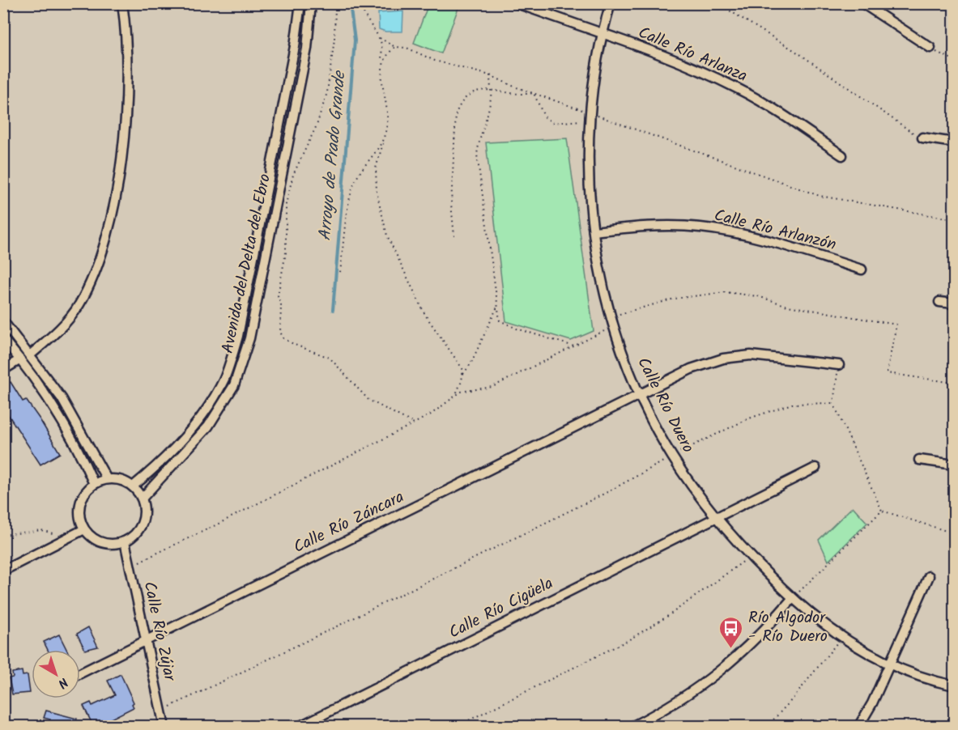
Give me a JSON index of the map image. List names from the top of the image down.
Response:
{
  "streets": {
    "street": [
      "Calle Río Arlanza",
      "Calle Río Arlanzón",
      "Avenida del Delta del Ebro",
      "Calle Río Duero",
      "Calle Río Záncara",
      "Calle Río Cigüela",
      "Calle Río Zújar"
    ]
  },
  "crossings": [
    ["Calle Río Arlanza", "Calle Río Duero"],
    ["Calle Río Arlanzón", "Calle Río Duero"],
    ["Avenida del Delta del Ebro", "Calle Río Zújar"],
    ["Calle Río Duero", "Calle Río Záncara"],
    ["Calle Río Duero", "Calle Río Cigüela"],
    ["Calle Río Záncara", "Calle Río Zújar"]
  ],
  "water": ["Arroyo de Prado Grande"],
  "places": {
    "bus stop": ["Río Algodor - Río Duero"]
  },
  "north": "bottom right"
}
